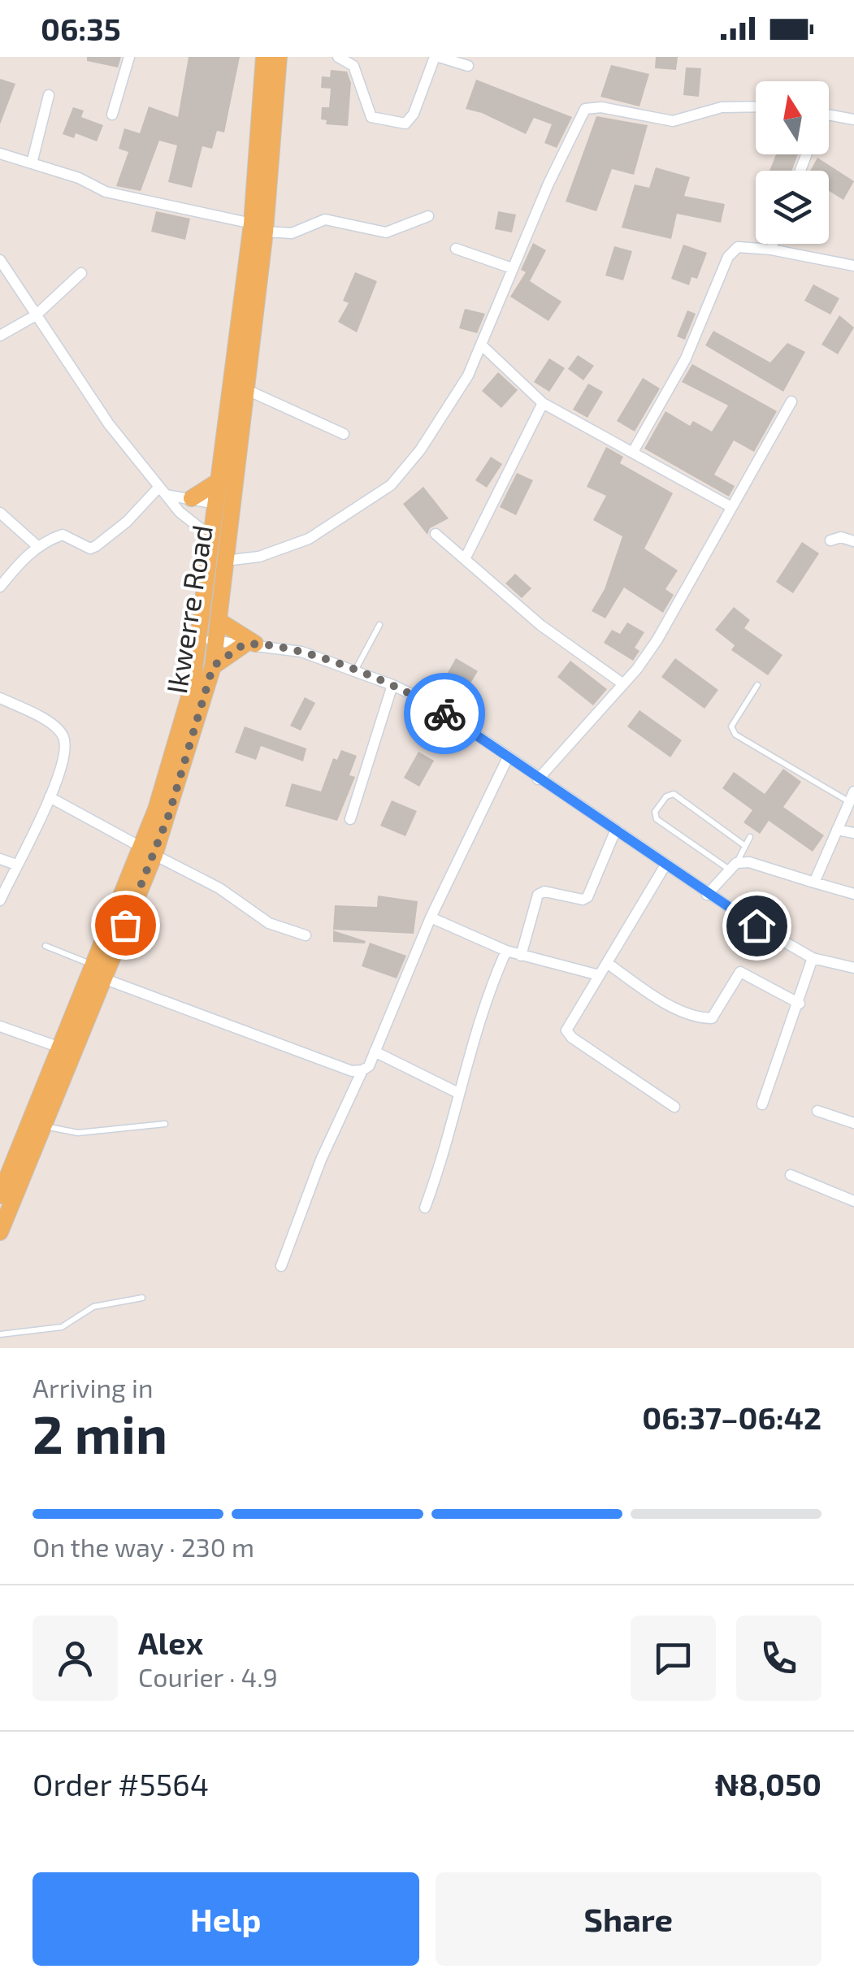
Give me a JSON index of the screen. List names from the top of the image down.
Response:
{
  "streets": {
    "main road": ["Ikwerre Road"]
  },
  "north": "top",
  "page": {
    "status": "06:35",
    "heading": ["2 min", "Arriving in", "06:37–06:42"],
    "panel": [
      "Alex",
      "Courier · 4.9",
      "Order #5564",
      "₦8,050"
    ],
    "bar": "On the way · 230 m",
    "buttons": ["Help", "Share"]
  }
}
